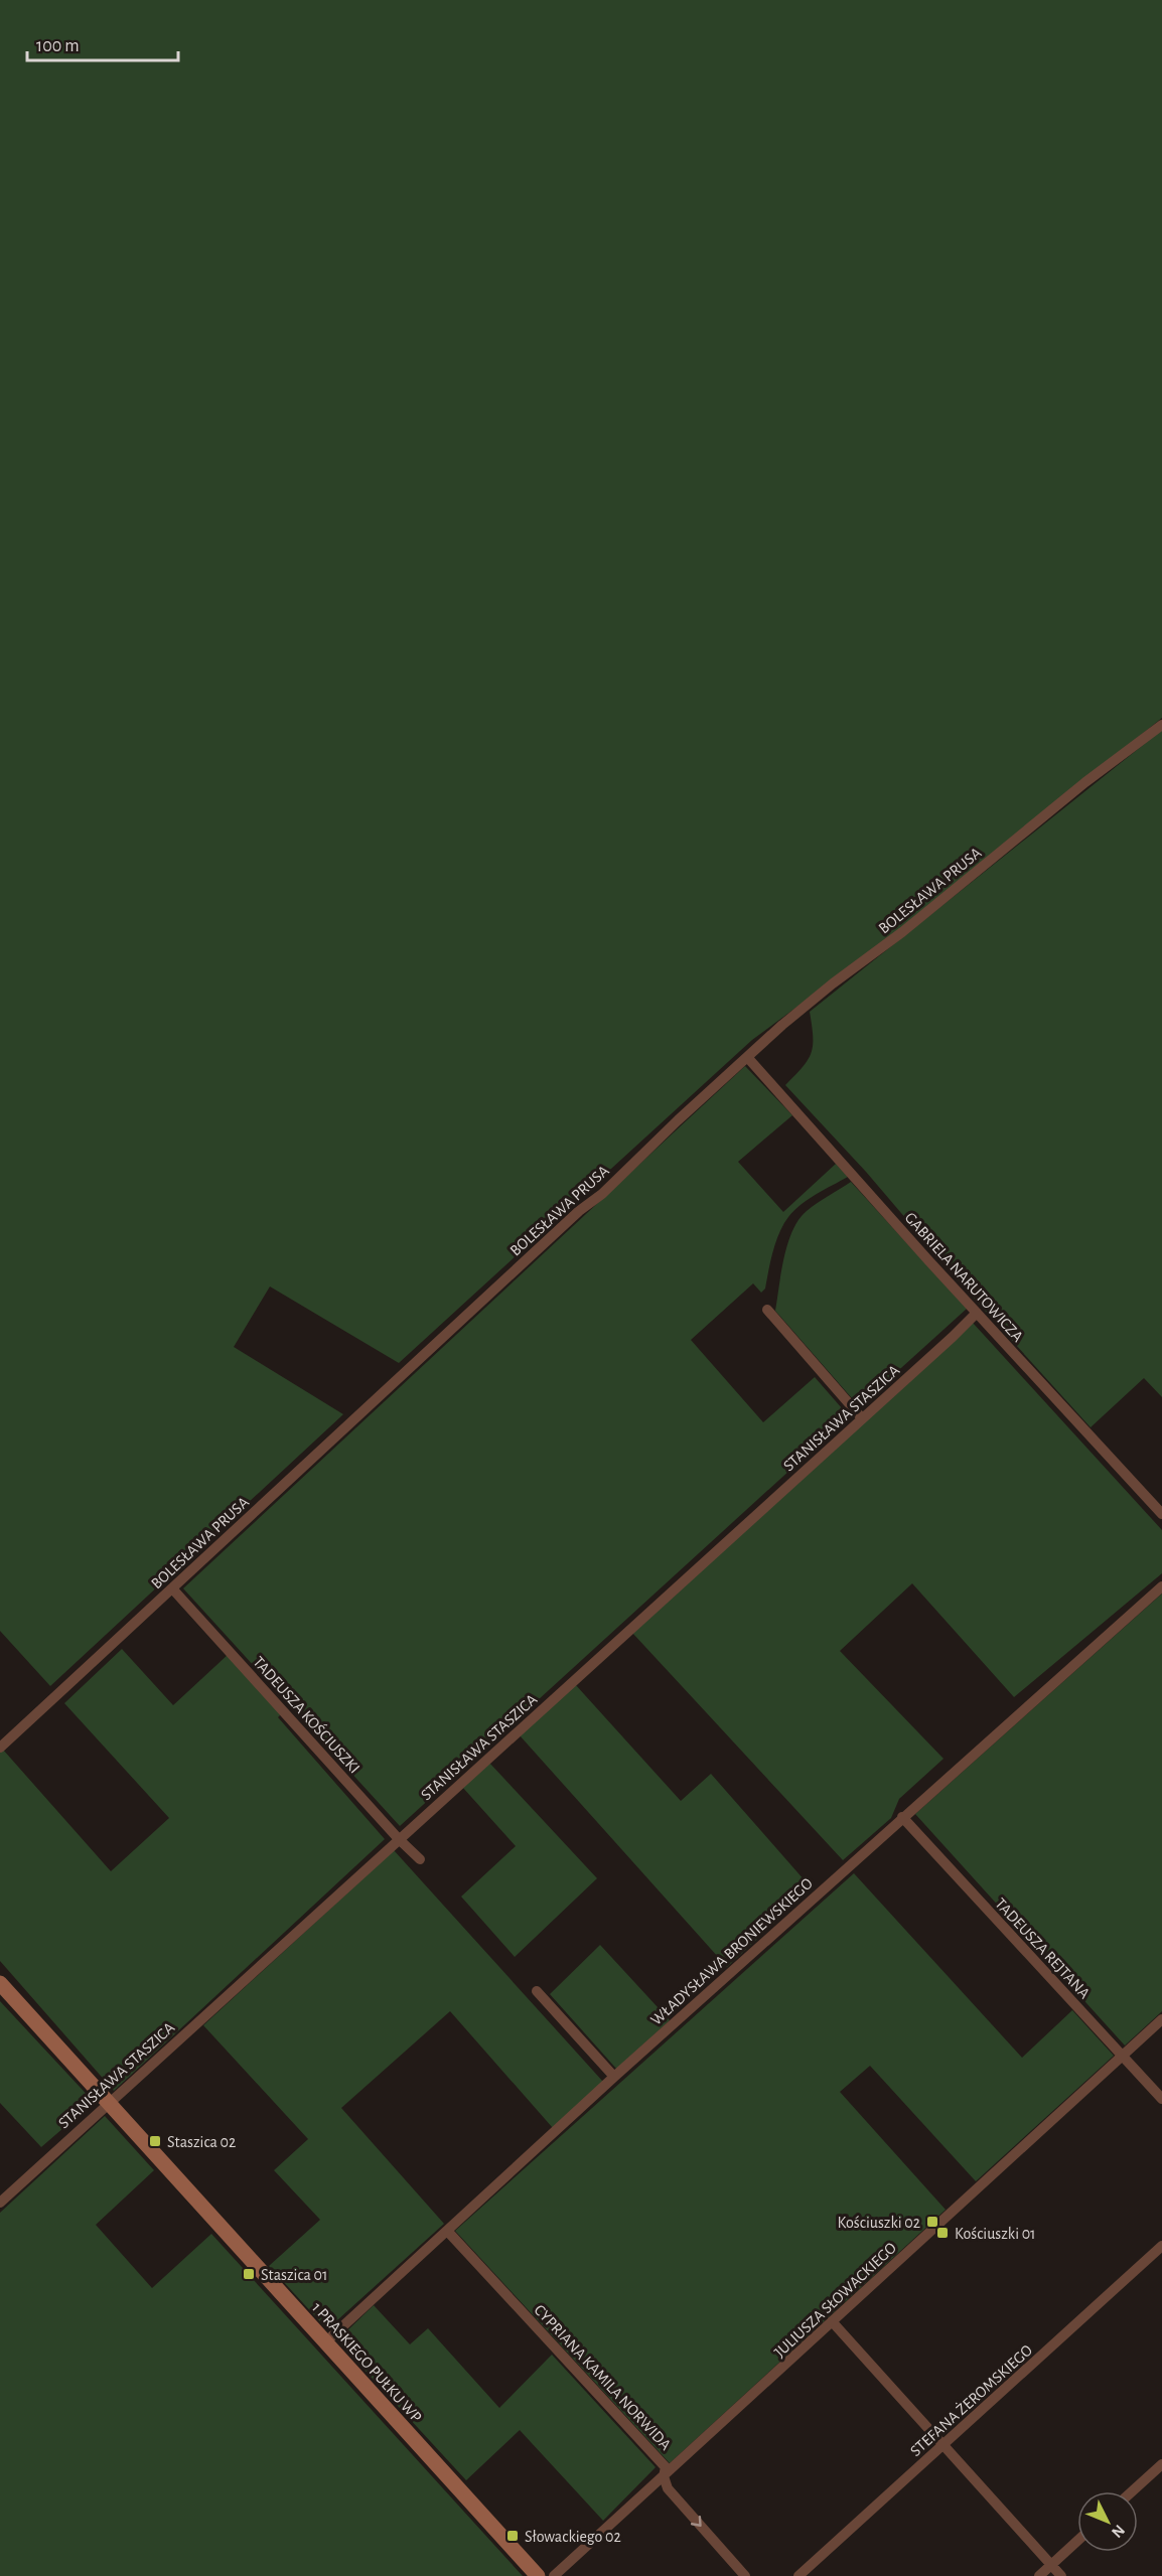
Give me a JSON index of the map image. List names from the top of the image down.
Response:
{
  "streets": {
    "street": [
      "BOLESŁAWA PRUSA",
      "GABRIELA NARUTOWICZA",
      "STANISŁAWA STASZICA",
      "TADEUSZA KOŚCIUSZKI",
      "TADEUSZA REJTANA",
      "WŁADYSŁAWA BRONIEWSKIEGO",
      "JULIUSZA SŁOWACKIEGO",
      "1 PRASKIEGO PUŁKU WP",
      "CYPRIANA KAMILA NORWIDA",
      "STEFANA ŻEROMSKIEGO"
    ]
  },
  "crossings": [
    ["BOLESŁAWA PRUSA", "GABRIELA NARUTOWICZA"],
    ["BOLESŁAWA PRUSA", "TADEUSZA KOŚCIUSZKI"],
    ["GABRIELA NARUTOWICZA", "STANISŁAWA STASZICA"],
    ["STANISŁAWA STASZICA", "TADEUSZA KOŚCIUSZKI"],
    ["STANISŁAWA STASZICA", "1 PRASKIEGO PUŁKU WP"],
    ["TADEUSZA REJTANA", "WŁADYSŁAWA BRONIEWSKIEGO"],
    ["TADEUSZA REJTANA", "JULIUSZA SŁOWACKIEGO"],
    ["WŁADYSŁAWA BRONIEWSKIEGO", "1 PRASKIEGO PUŁKU WP"],
    ["WŁADYSŁAWA BRONIEWSKIEGO", "CYPRIANA KAMILA NORWIDA"],
    ["JULIUSZA SŁOWACKIEGO", "CYPRIANA KAMILA NORWIDA"]
  ],
  "places": {
    "transit": [
      "Staszica 02",
      "Kościuszki 02",
      "Kościuszki 01",
      "Staszica 01",
      "Słowackiego 02"
    ]
  },
  "scale_bar": "100 m",
  "north": "bottom right"
}
